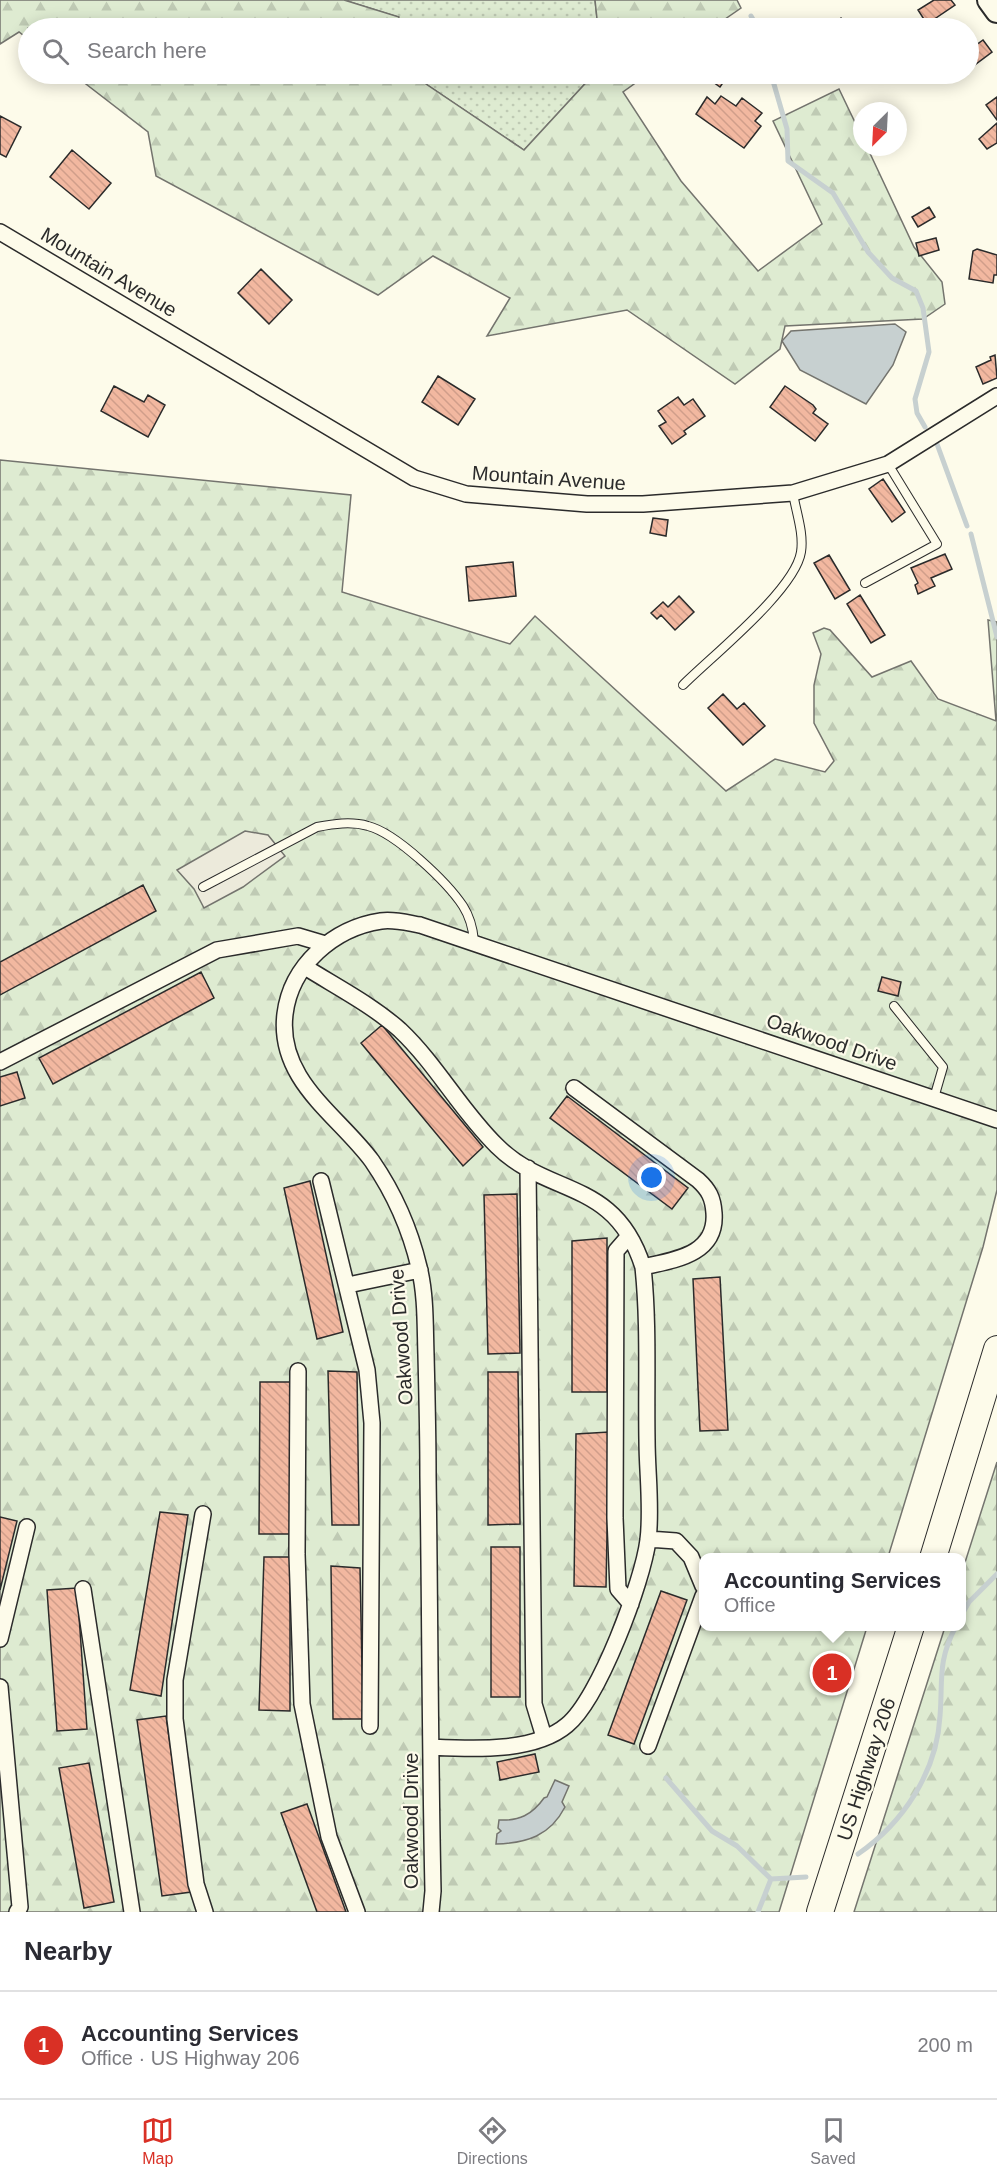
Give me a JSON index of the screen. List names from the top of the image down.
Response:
{
  "streets": {
    "highway": ["US Highway 206"],
    "street": ["Mountain Avenue", "Oakwood Drive"]
  },
  "north": "bottom left",
  "page": {
    "search": "Search here",
    "popup": ["Accounting Services", "Office"],
    "pins": "1",
    "heading": "Nearby",
    "list": [
      {
        "mark": "1",
        "name": "Accounting Services",
        "note": "Office · US Highway 206",
        "value": "200 m"
      }
    ],
    "nav": ["Map", "Directions", "Saved"]
  }
}
